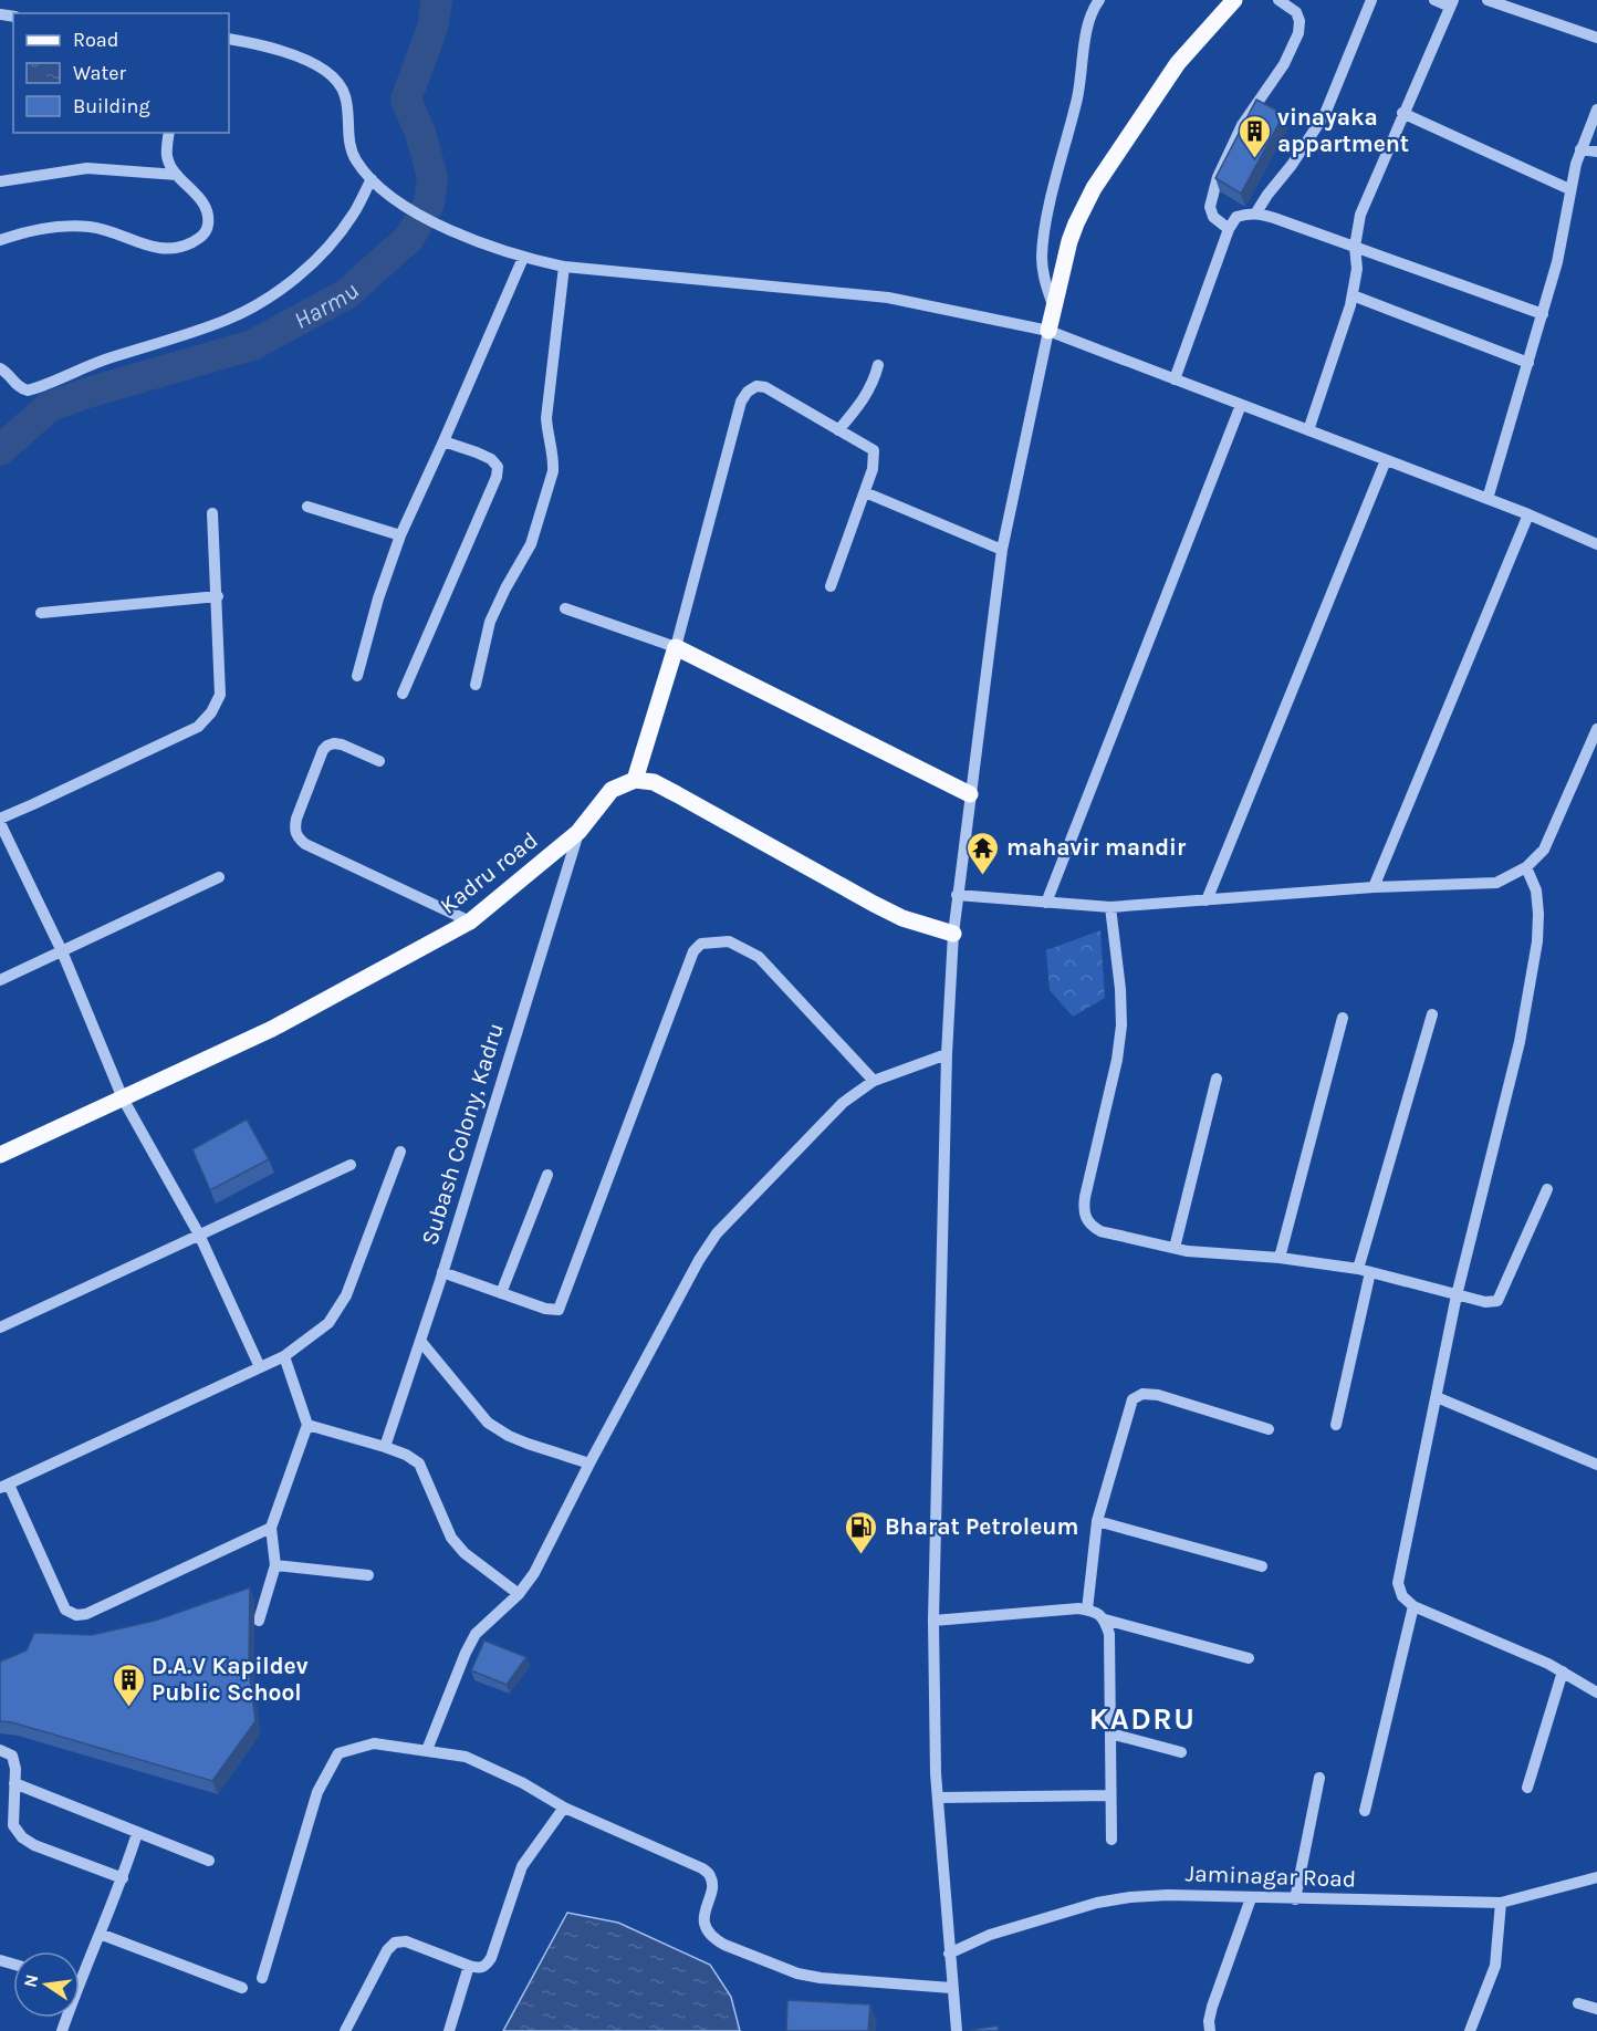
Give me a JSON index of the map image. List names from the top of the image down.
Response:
{
  "streets": {
    "main road": ["Kadru road"],
    "street": ["Subash Colony, Kadru", "Jaminagar Road"]
  },
  "crossings": [
    ["Kadru road", "Subash Colony, Kadru"]
  ],
  "districts": ["KADRU"],
  "water": ["Harmu"],
  "places": {
    "building": ["vinayaka appartment", "D.A.V Kapildev Public School"],
    "temple": ["mahavir mandir"],
    "fuel station": ["Bharat Petroleum"]
  },
  "legend": ["Road", "Water", "Building"],
  "north": "left"
}
